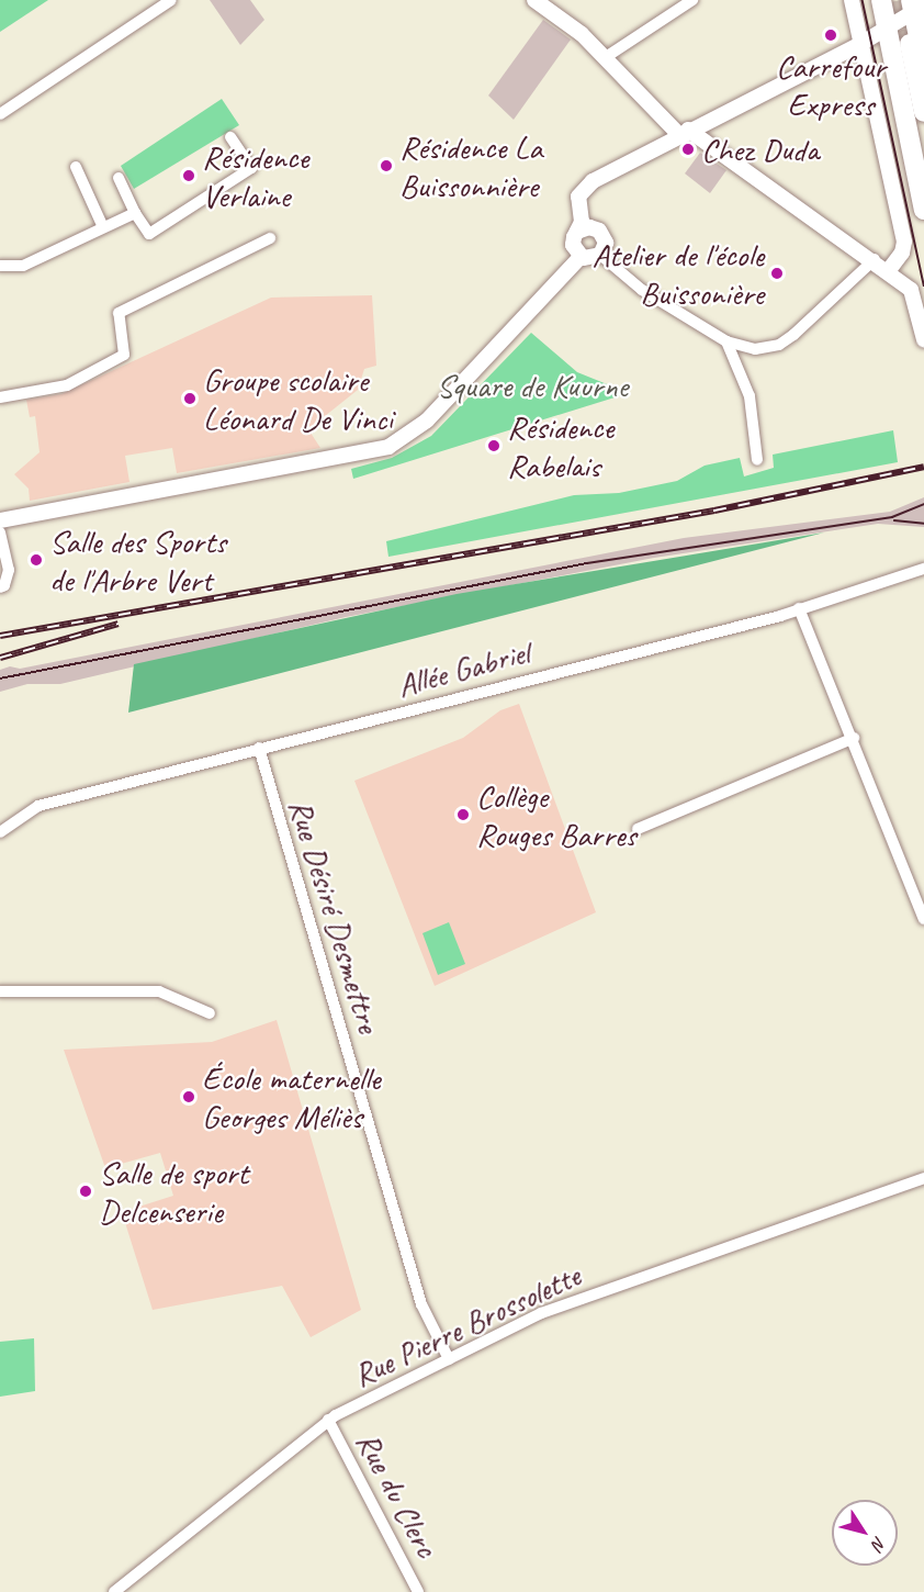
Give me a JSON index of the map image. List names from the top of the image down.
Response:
{
  "streets": {
    "street": [
      "Allée Gabriel",
      "Rue Désiré Desmettre",
      "Rue Pierre Brossolette",
      "Rue du Clerc"
    ]
  },
  "crossings": [
    ["Allée Gabriel", "Rue Désiré Desmettre"],
    ["Rue Désiré Desmettre", "Rue Pierre Brossolette"],
    ["Rue Pierre Brossolette", "Rue du Clerc"]
  ],
  "parks": ["Square de Kuurne"],
  "places": [
    "Carrefour Express",
    "Chez Duda",
    "Résidence La Buissonnière",
    "Résidence Verlaine",
    "Atelier de l'école Buissonière",
    "Groupe scolaire Léonard De Vinci",
    "Résidence Rabelais",
    "Salle des Sports de l'Arbre Vert",
    "Collège Rouges Barres",
    "École maternelle Georges Méliès",
    "Salle de sport Delcenserie"
  ],
  "north": "bottom right"
}
